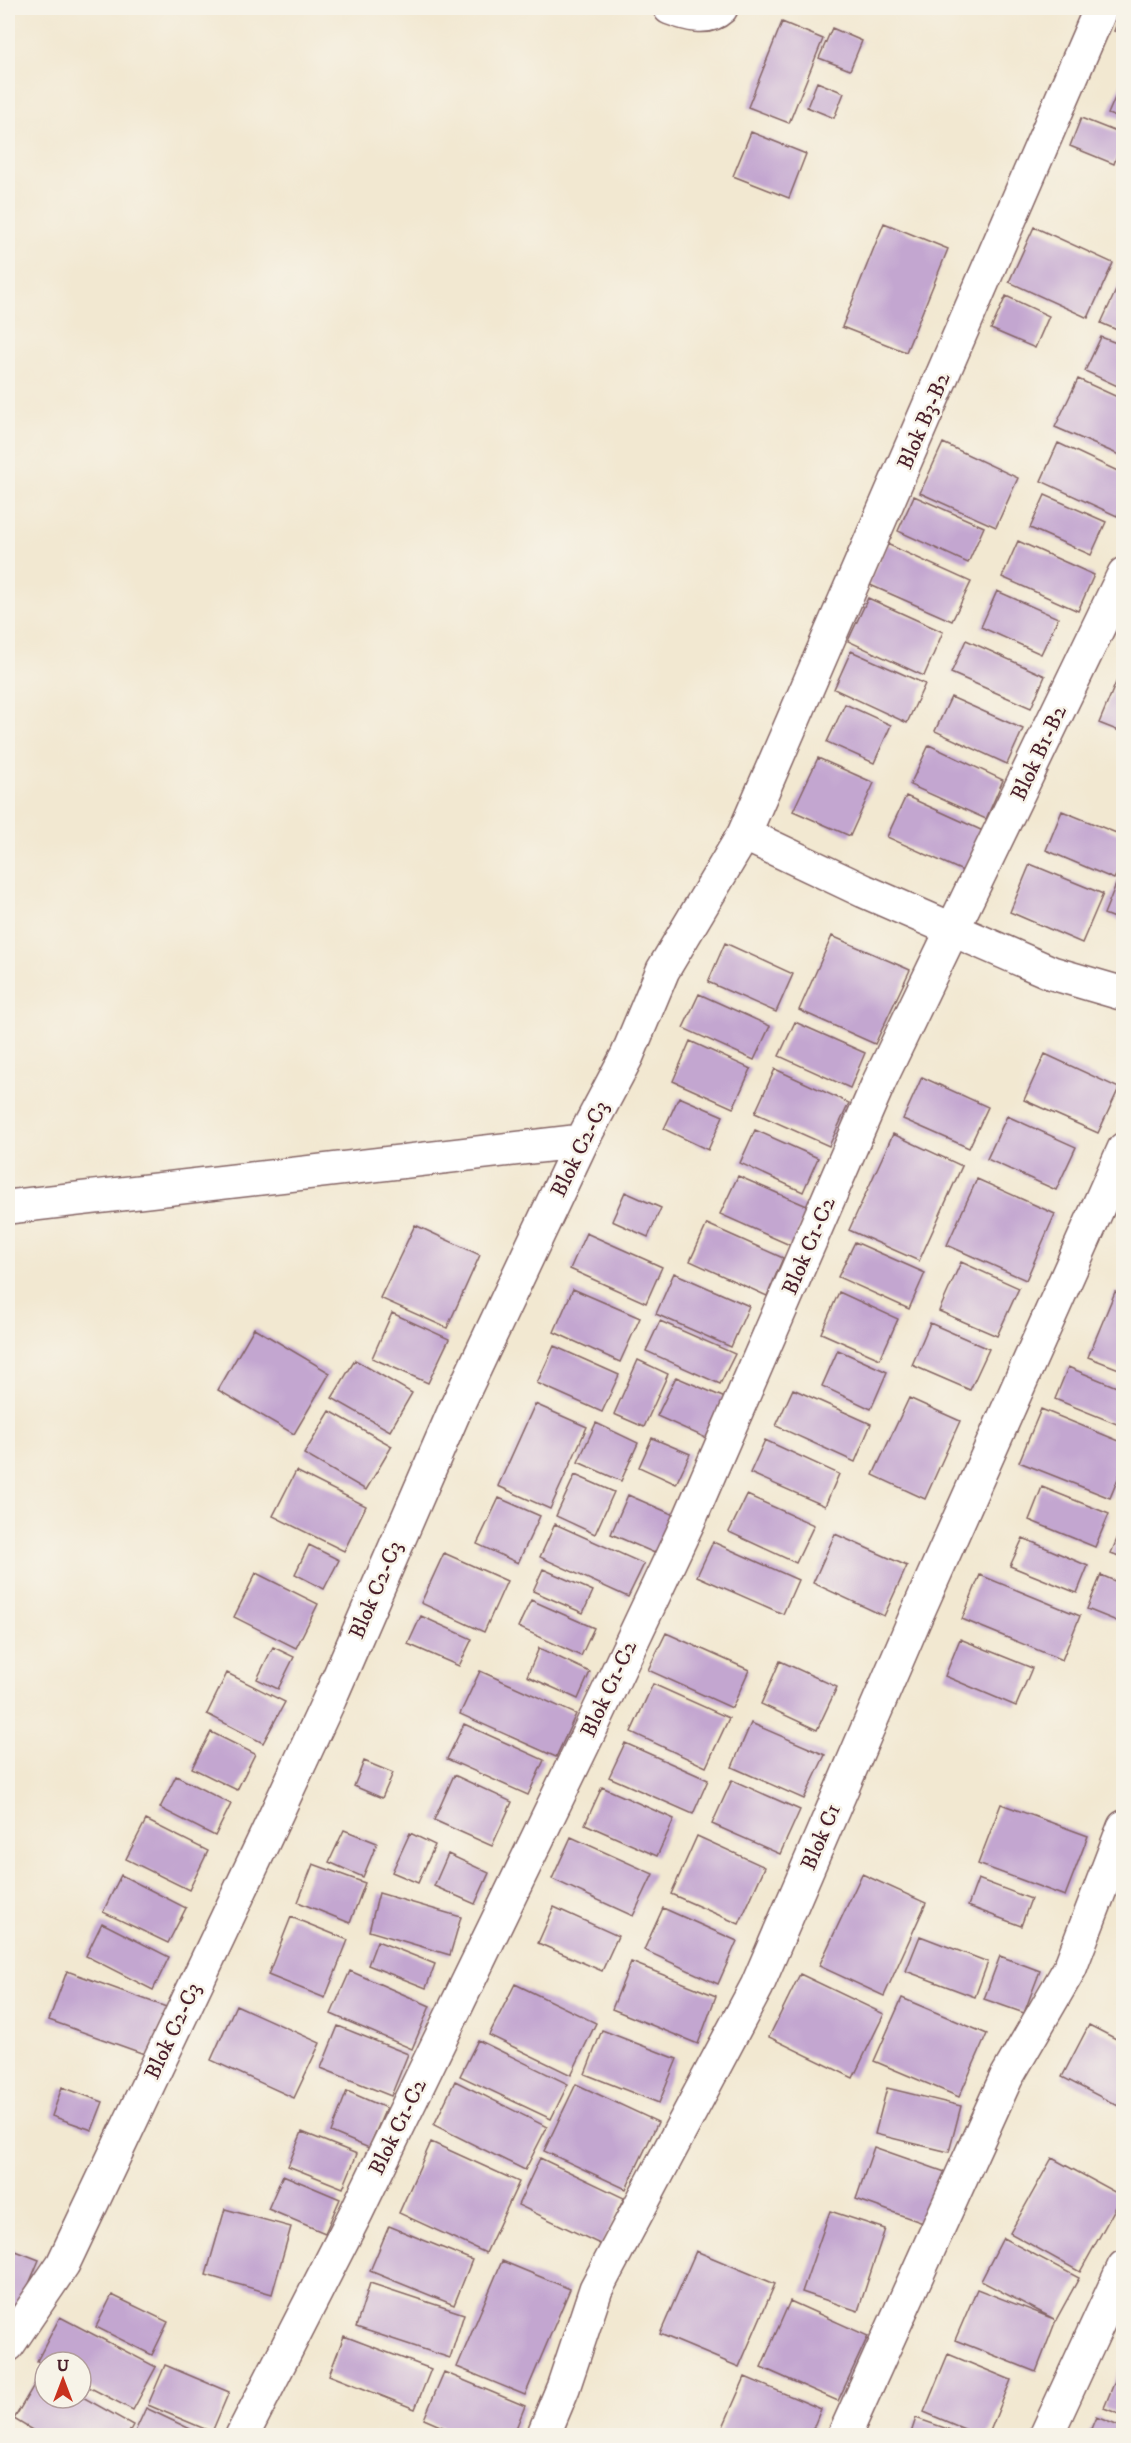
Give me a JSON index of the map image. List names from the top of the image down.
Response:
{
  "streets": {
    "street": [
      "Blok B3-B2",
      "Blok B1-B2",
      "Blok C2-C3",
      "Blok C1-C2",
      "Blok C1"
    ]
  },
  "crossings": [
    ["Blok B3-B2", "Blok C2-C3"],
    ["Blok B1-B2", "Blok C1-C2"]
  ],
  "north": "top"
}
